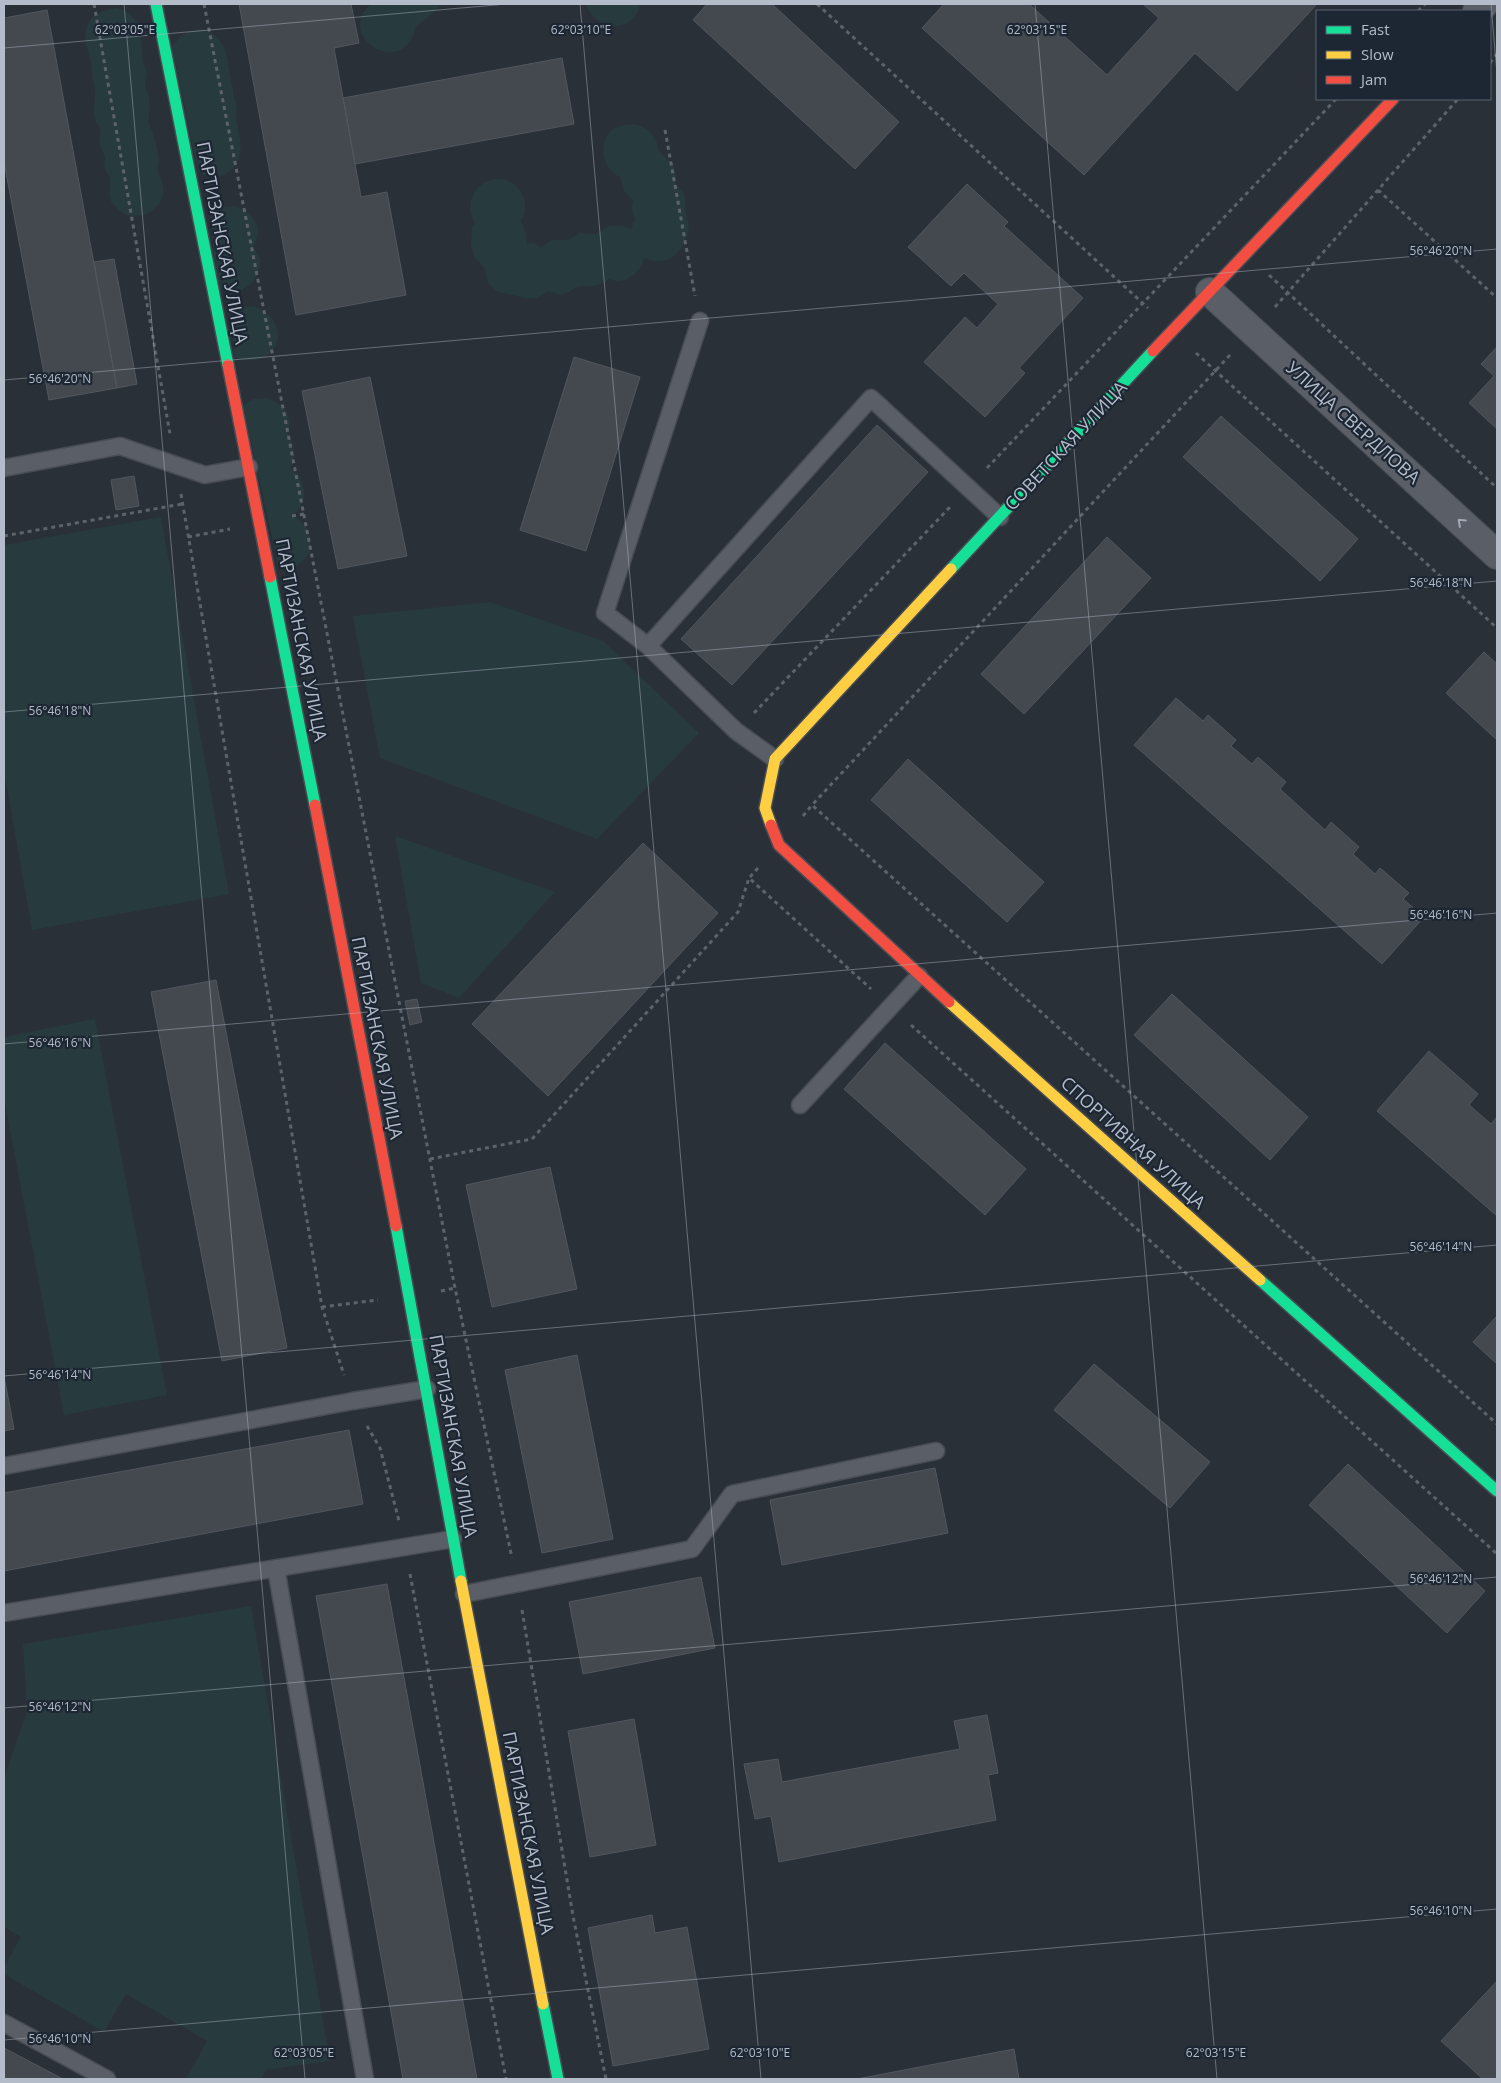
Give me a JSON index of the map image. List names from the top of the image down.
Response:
{
  "streets": {
    "street": [
      "ПАРТИЗАНСКАЯ УЛИЦА",
      "УЛИЦА СВЕРДЛОВА",
      "СОВЕТСКАЯ УЛИЦА",
      "СПОРТИВНАЯ УЛИЦА"
    ]
  },
  "crossings": [
    ["УЛИЦА СВЕРДЛОВА", "СОВЕТСКАЯ УЛИЦА"],
    ["СОВЕТСКАЯ УЛИЦА", "СПОРТИВНАЯ УЛИЦА"]
  ],
  "one_way": ["УЛИЦА СВЕРДЛОВА"],
  "legend": ["Fast", "Slow", "Jam"],
  "coordinates": [
    "62°03'05\"E",
    "62°03'10\"E",
    "62°03'15\"E",
    "56°46'20\"N",
    "56°46'18\"N",
    "56°46'16\"N",
    "56°46'14\"N",
    "56°46'12\"N",
    "56°46'10\"N"
  ]
}
